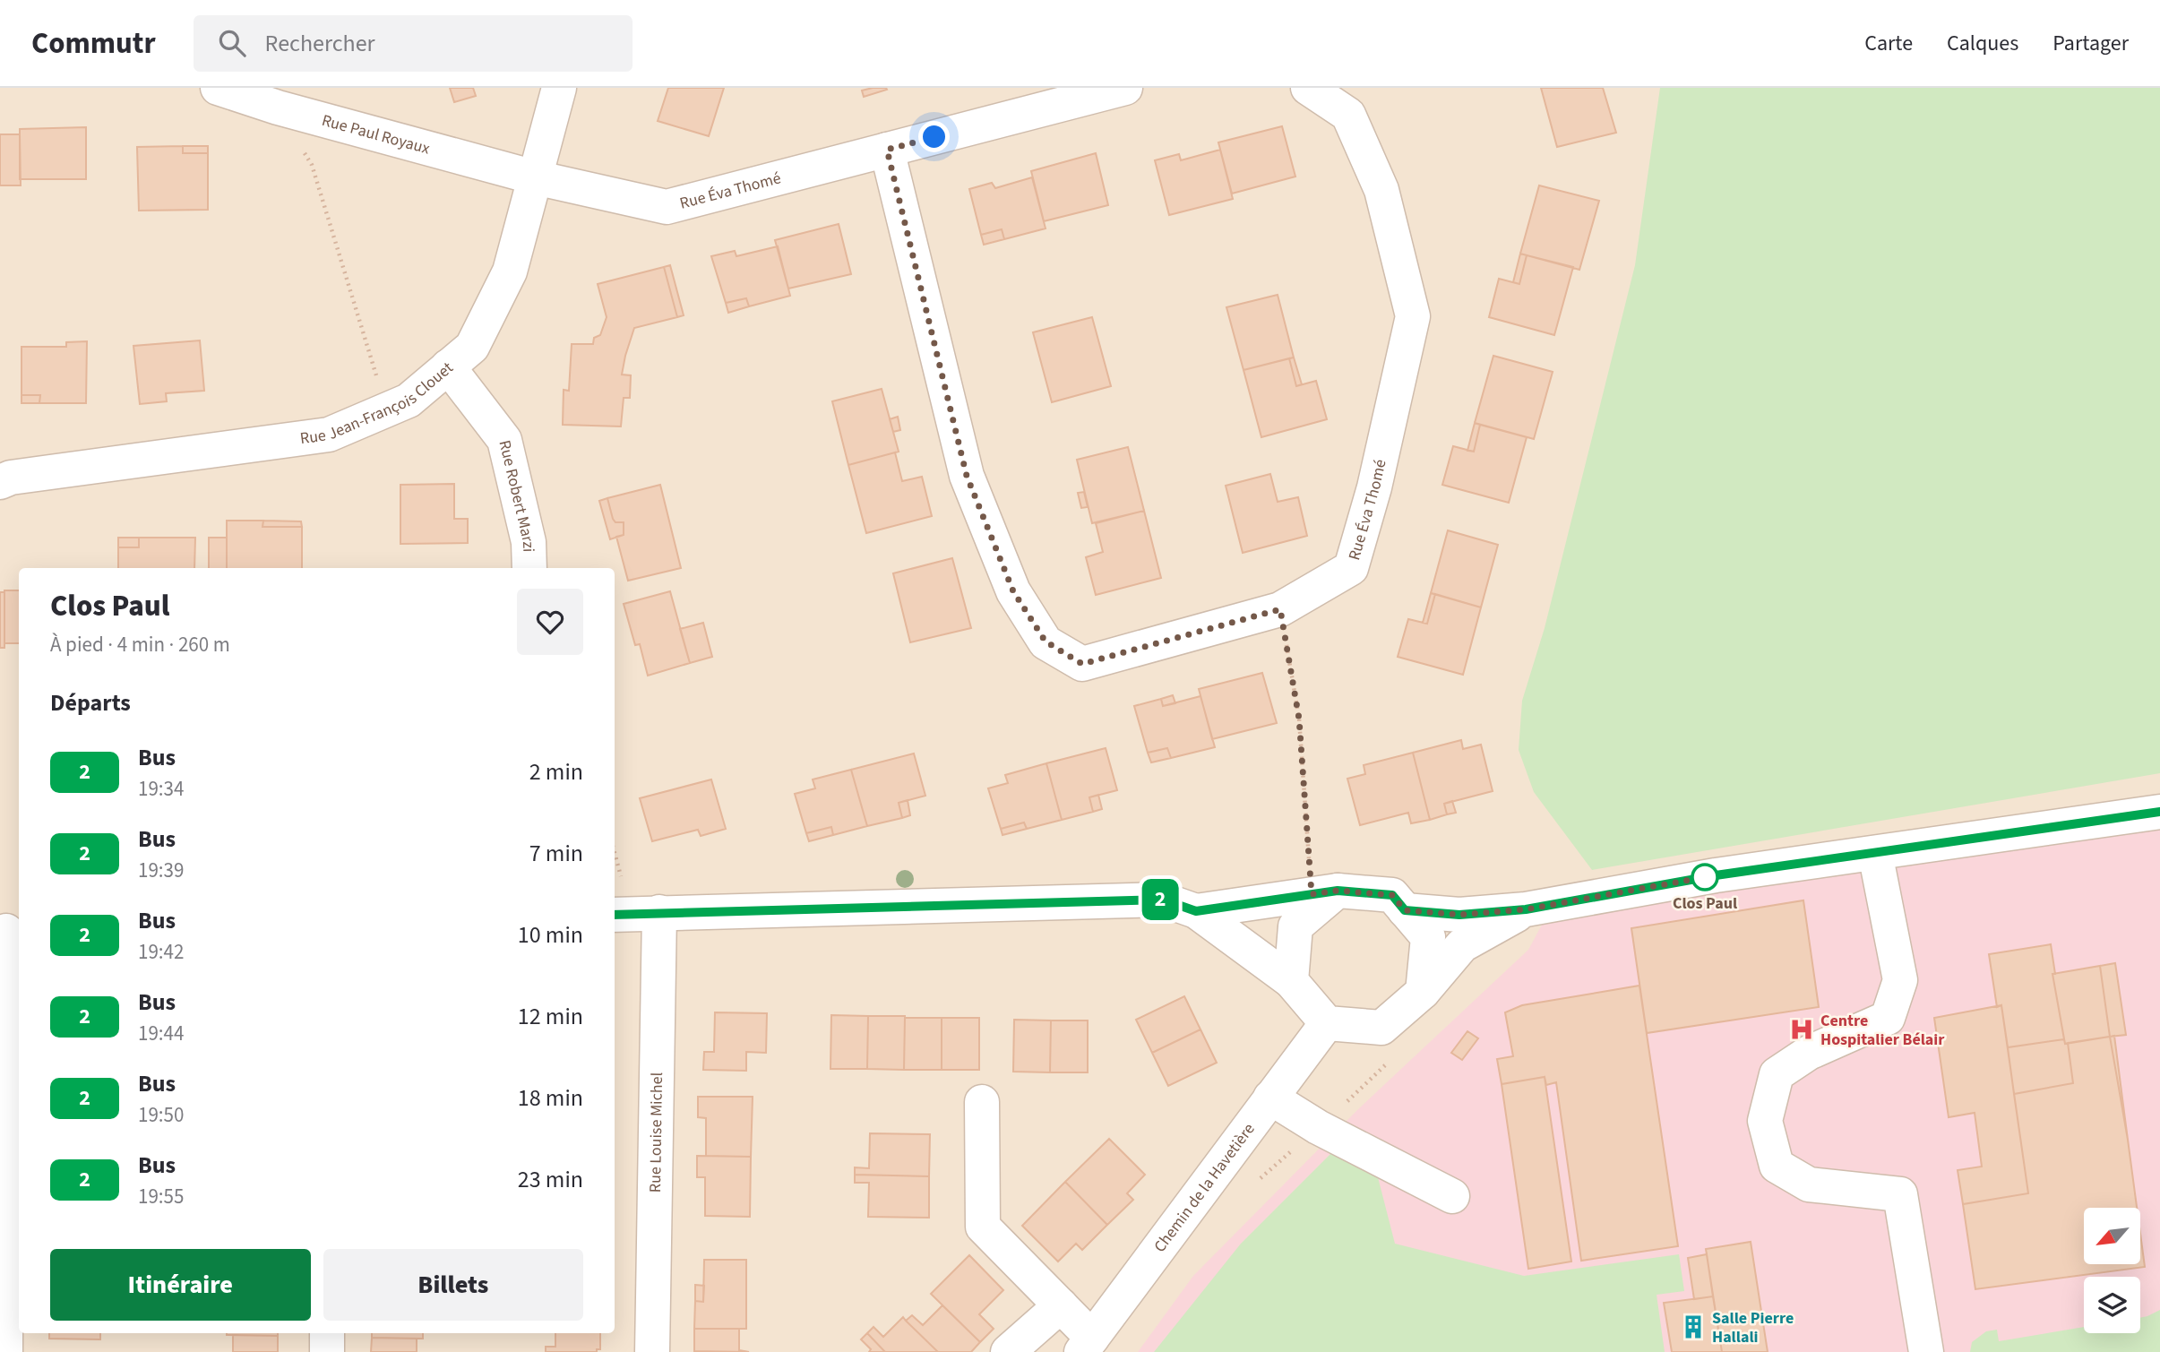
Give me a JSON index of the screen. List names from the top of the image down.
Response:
{
  "streets": {
    "street": [
      "Rue Paul Royaux",
      "Rue Éva Thomé",
      "Rue Jean-François Clouet",
      "Rue Robert Marzi",
      "Rue Louise Michel",
      "Chemin de la Havetière"
    ]
  },
  "crossings": [
    ["Rue Paul Royaux", "Rue Éva Thomé"],
    ["Rue Paul Royaux", "Rue Jean-François Clouet"],
    ["Rue Éva Thomé", "Rue Jean-François Clouet"],
    ["Rue Jean-François Clouet", "Rue Robert Marzi"]
  ],
  "places": {
    "other": ["Clos Paul"],
    "hospital": ["Centre Hospitalier Bélair"],
    "building": ["Salle Pierre Hallali"]
  },
  "lines": ["bus line 2"],
  "north": "bottom left",
  "page": {
    "header": "Commutr",
    "search": "Rechercher",
    "nav": ["Carte", "Calques", "Partager"],
    "on_map": "2",
    "heading": [
      ["Clos Paul", "À pied · 4 min · 260 m"],
      "Départs"
    ],
    "list": [
      {
        "mark": "2",
        "name": "Bus",
        "note": "19:34",
        "value": "2 min"
      },
      {
        "mark": "2",
        "name": "Bus",
        "note": "19:39",
        "value": "7 min"
      },
      {
        "mark": "2",
        "name": "Bus",
        "note": "19:42",
        "value": "10 min"
      },
      {
        "mark": "2",
        "name": "Bus",
        "note": "19:44",
        "value": "12 min"
      },
      {
        "mark": "2",
        "name": "Bus",
        "note": "19:50",
        "value": "18 min"
      },
      {
        "mark": "2",
        "name": "Bus",
        "note": "19:55",
        "value": "23 min"
      }
    ],
    "buttons": ["Itinéraire", "Billets"]
  }
}
